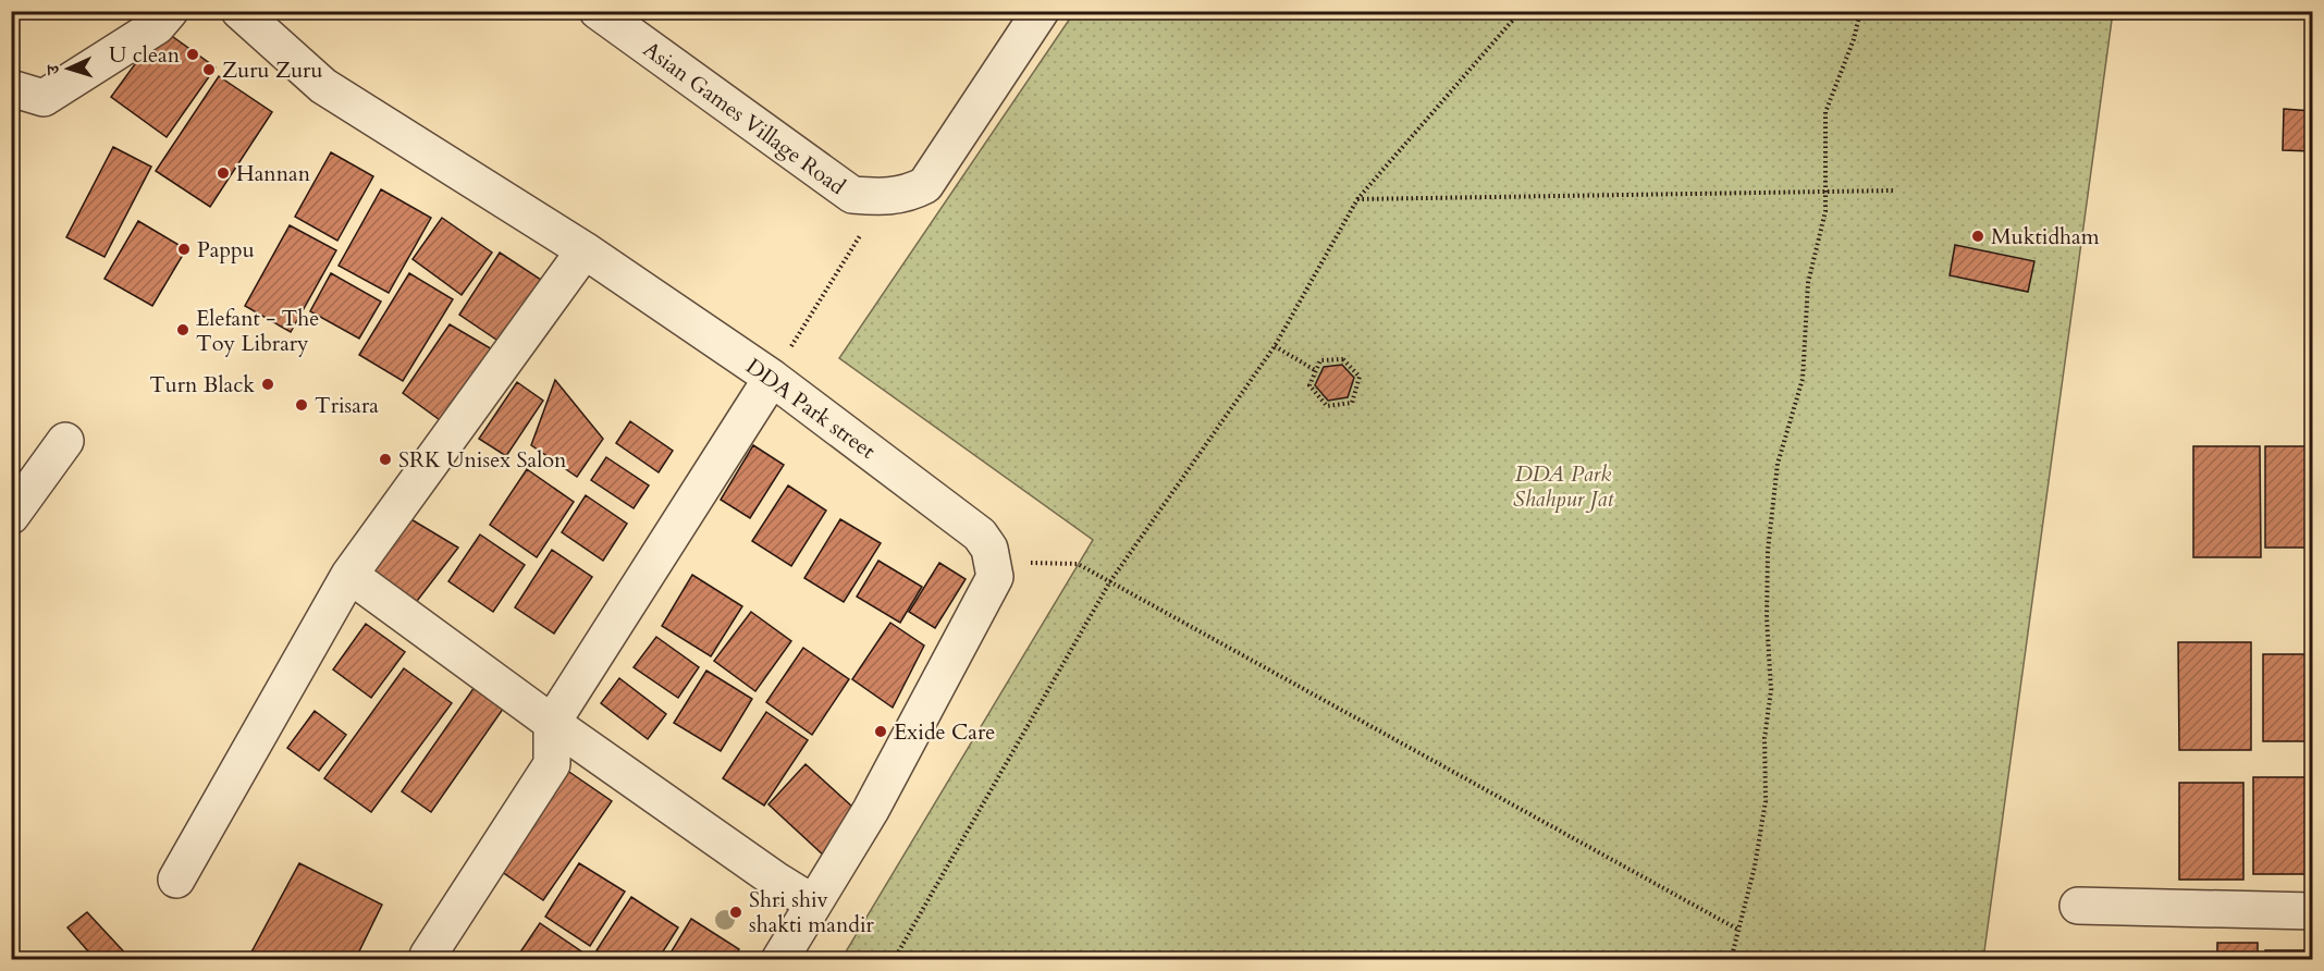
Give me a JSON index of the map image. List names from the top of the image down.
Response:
{
  "streets": {
    "street": ["Asian Games Village Road", "DDA Park street"]
  },
  "parks": ["DDA Park Shahpur Jat"],
  "places": [
    "U clean",
    "Zuru Zuru",
    "Hannan",
    "Muktidham",
    "Pappu",
    "Elefant - The Toy Library",
    "Turn Black",
    "Trisara",
    "SRK Unisex Salon",
    "Exide Care",
    "Shri shiv shakti mandir"
  ],
  "north": "left"
}
